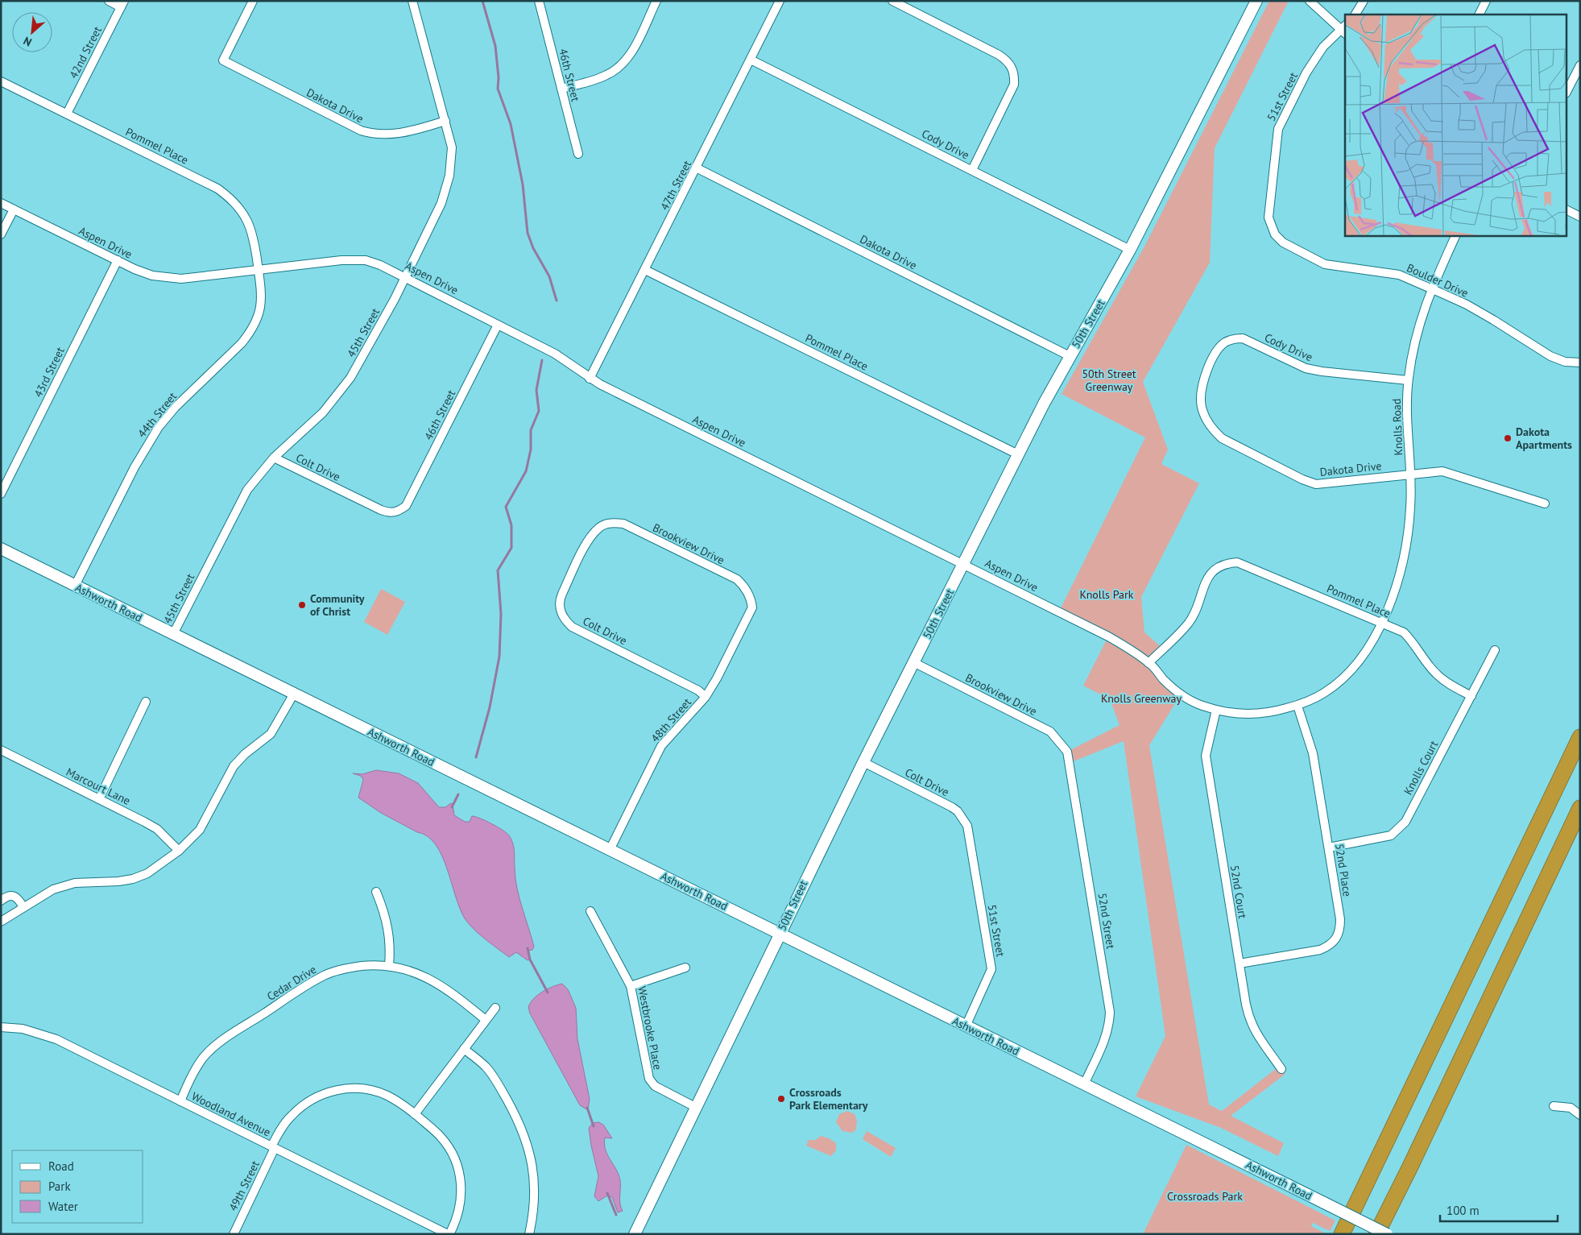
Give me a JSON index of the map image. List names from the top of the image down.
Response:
{
  "streets": {
    "main road": ["50th Street", "Ashworth Road"],
    "street": [
      "42nd Street",
      "46th Street",
      "51st Street",
      "Dakota Drive",
      "Cody Drive",
      "Pommel Place",
      "47th Street",
      "Aspen Drive",
      "Boulder Drive",
      "45th Street",
      "43rd Street",
      "44th Street",
      "Knolls Road",
      "Colt Drive",
      "Brookview Drive",
      "48th Street",
      "Knolls Court",
      "Marcourt Lane",
      "52nd Place",
      "52nd Court",
      "52nd Street",
      "Cedar Drive",
      "Westbrooke Place",
      "Woodland Avenue",
      "49th Street"
    ]
  },
  "crossings": [
    ["42nd Street", "Pommel Place"],
    ["46th Street", "Aspen Drive"],
    ["46th Street", "Colt Drive"],
    ["51st Street", "Boulder Drive"],
    ["51st Street", "Colt Drive"],
    ["51st Street", "Ashworth Road"],
    ["Dakota Drive", "Cody Drive"],
    ["Dakota Drive", "47th Street"],
    ["Dakota Drive", "50th Street"],
    ["Dakota Drive", "45th Street"],
    ["Dakota Drive", "Knolls Road"],
    ["Cody Drive", "47th Street"],
    ["Cody Drive", "50th Street"],
    ["Cody Drive", "Knolls Road"],
    ["Pommel Place", "47th Street"],
    ["Pommel Place", "Aspen Drive"],
    ["Pommel Place", "50th Street"],
    ["Pommel Place", "44th Street"],
    ["Pommel Place", "Knolls Road"],
    ["Pommel Place", "Knolls Court"],
    ["47th Street", "Aspen Drive"],
    ["Aspen Drive", "50th Street"],
    ["Aspen Drive", "45th Street"],
    ["Aspen Drive", "43rd Street"],
    ["Aspen Drive", "44th Street"],
    ["Aspen Drive", "Knolls Road"],
    ["Aspen Drive", "52nd Place"],
    ["Aspen Drive", "52nd Court"],
    ["Boulder Drive", "Knolls Road"],
    ["50th Street", "Colt Drive"],
    ["50th Street", "Brookview Drive"],
    ["50th Street", "Ashworth Road"],
    ["50th Street", "Westbrooke Place"],
    ["45th Street", "Colt Drive"],
    ["45th Street", "Ashworth Road"],
    ["44th Street", "Ashworth Road"],
    ["Colt Drive", "Brookview Drive"],
    ["Colt Drive", "48th Street"],
    ["Brookview Drive", "48th Street"],
    ["Brookview Drive", "52nd Street"],
    ["Ashworth Road", "48th Street"],
    ["Ashworth Road", "52nd Street"],
    ["Knolls Court", "52nd Place"],
    ["52nd Place", "52nd Court"],
    ["Cedar Drive", "Woodland Avenue"],
    ["Woodland Avenue", "49th Street"]
  ],
  "parks": [
    "50th Street Greenway",
    "Knolls Park",
    "Knolls Greenway",
    "Crossroads Park"
  ],
  "places": ["Dakota Apartments", "Community of Christ", "Crossroads Park Elementary"],
  "legend": ["Road", "Park", "Water"],
  "scale_bar": "100 m",
  "north": "bottom left"
}
